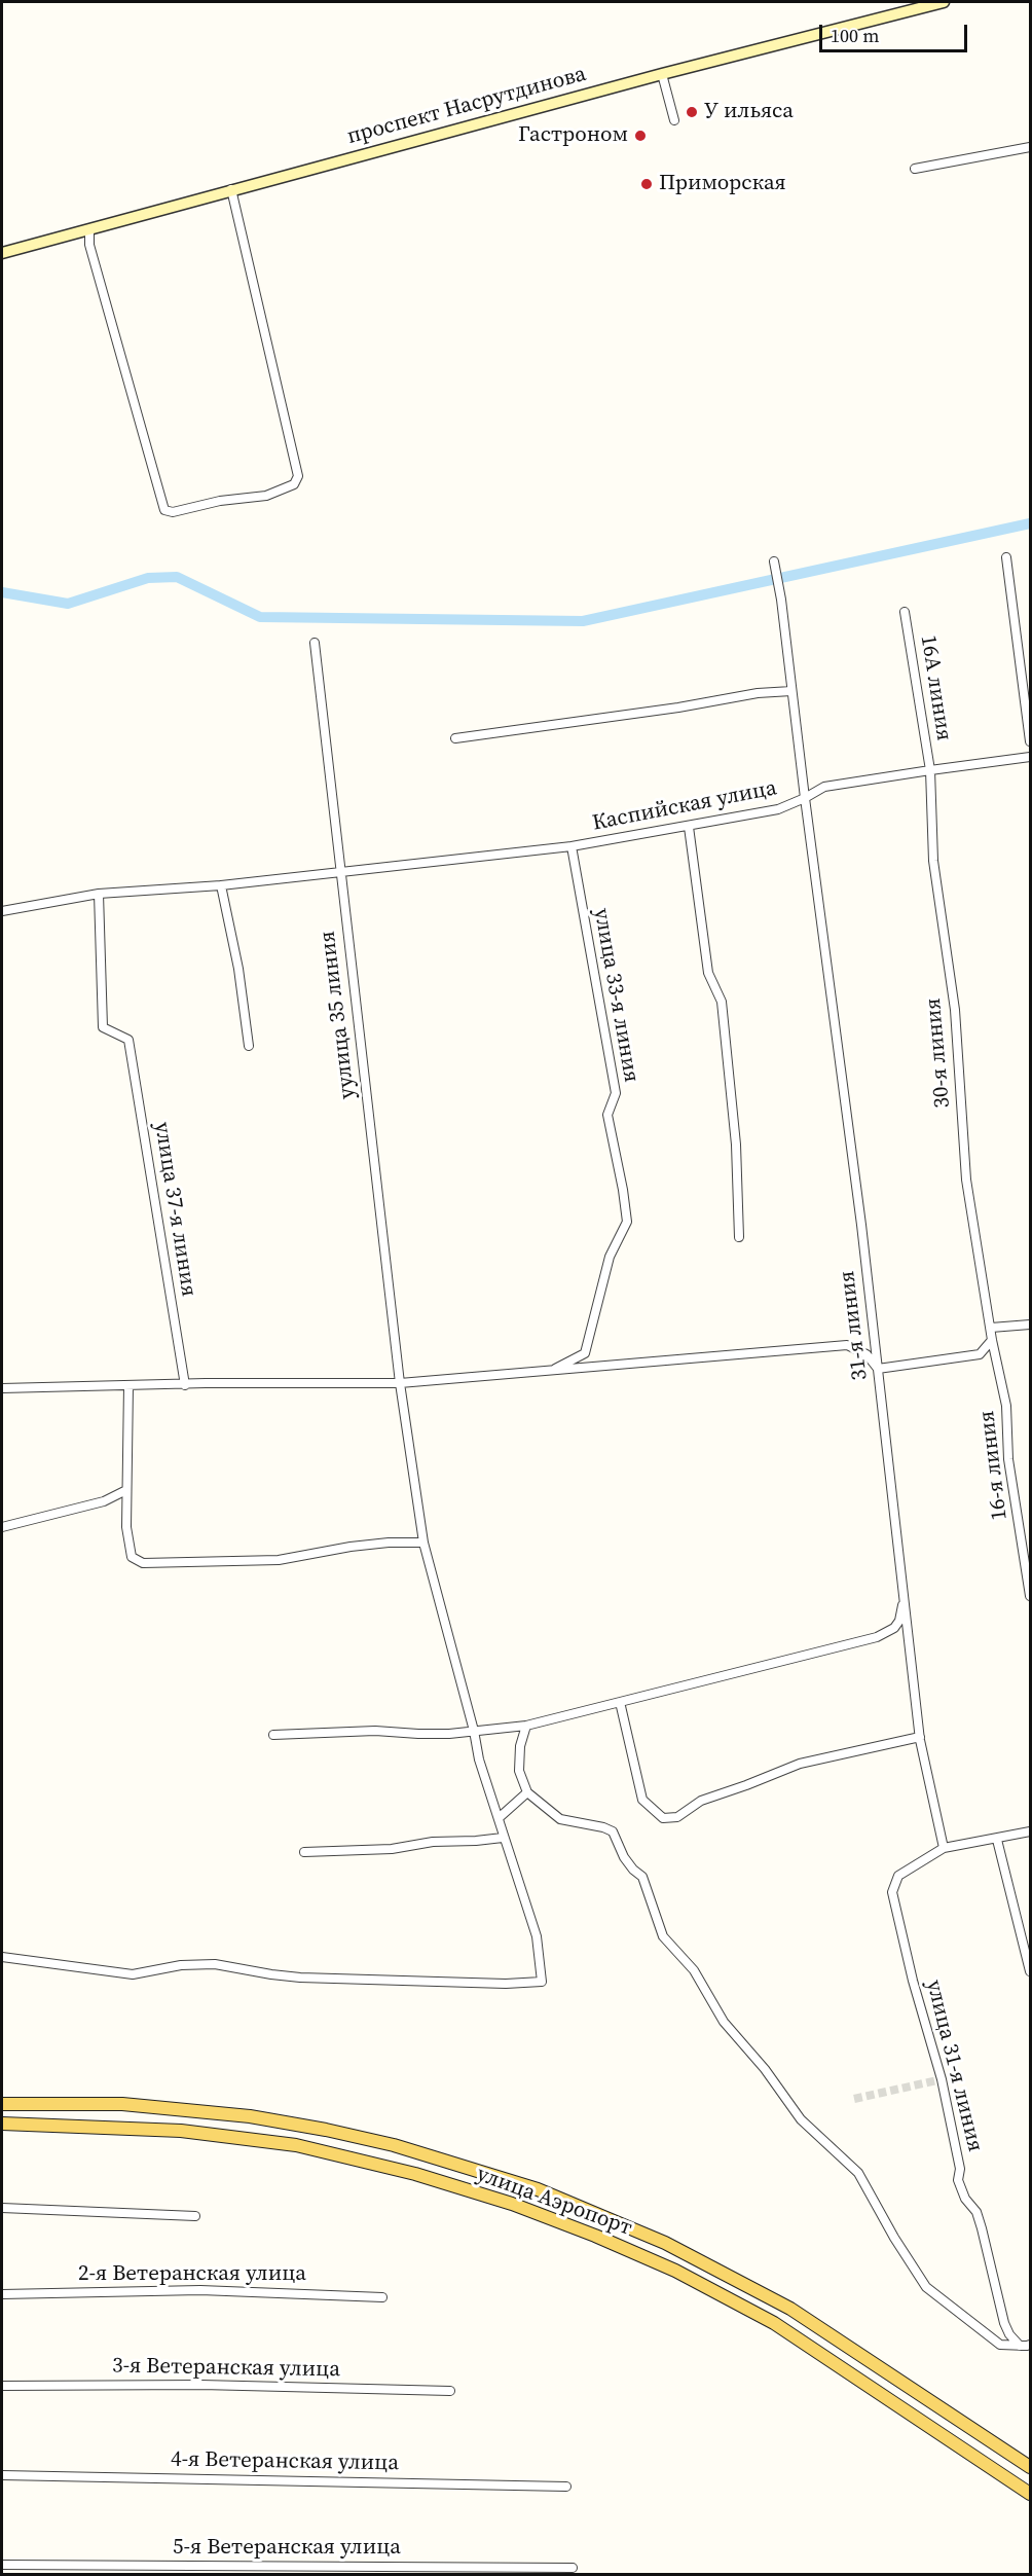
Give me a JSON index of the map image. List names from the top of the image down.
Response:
{
  "streets": {
    "main road": ["проспект Насрутдинова", "улица Аэропорт"],
    "street": [
      "16А линия",
      "Каспийская улица",
      "улица 33-я линия",
      "уулица 35 линия",
      "30-я линия",
      "улица 37-я линия",
      "31-я линия",
      "16-я линия",
      "улица 31-я линия",
      "2-я Ветеранская улица",
      "3-я Ветеранская улица",
      "4-я Ветеранская улица",
      "5-я Ветеранская улица"
    ]
  },
  "crossings": [
    ["16А линия", "Каспийская улица"],
    ["16А линия", "30-я линия"],
    ["Каспийская улица", "улица 33-я линия"],
    ["Каспийская улица", "уулица 35 линия"],
    ["Каспийская улица", "30-я линия"],
    ["Каспийская улица", "улица 37-я линия"],
    ["Каспийская улица", "31-я линия"],
    ["30-я линия", "16-я линия"],
    ["31-я линия", "улица 31-я линия"]
  ],
  "places": ["У ильяса", "Гастроном", "Приморская"],
  "scale_bar": "100 m"
}
